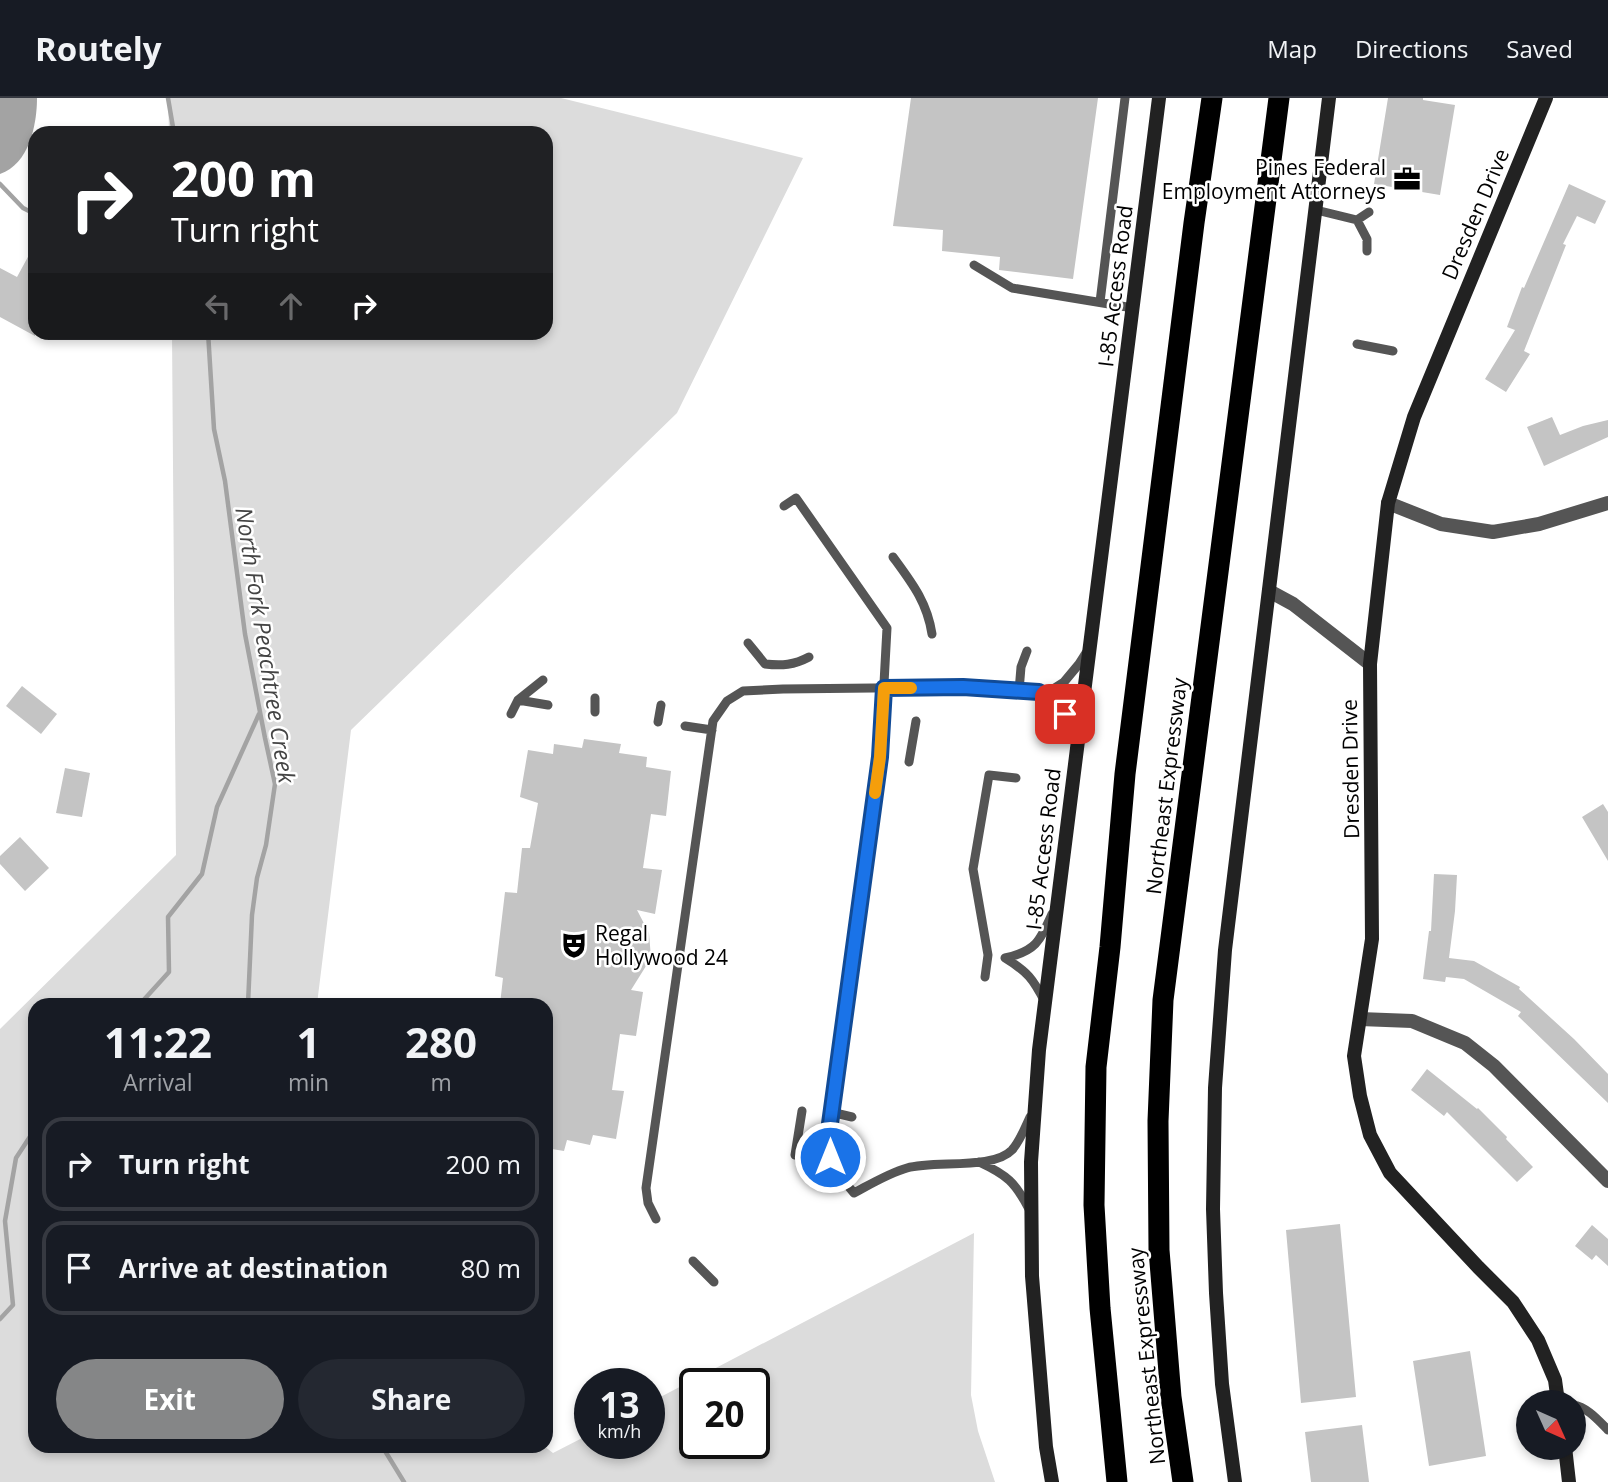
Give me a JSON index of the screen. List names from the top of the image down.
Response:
{
  "streets": {
    "highway": ["Northeast Expressway"],
    "main road": ["Dresden Drive", "I-85 Access Road"]
  },
  "water": ["North Fork Peachtree Creek"],
  "places": {
    "office": ["Pines Federal Employment Attorneys"],
    "theatre": ["Regal Hollywood 24"]
  },
  "north": "bottom right",
  "page": {
    "header": "Routely",
    "nav": ["Map", "Directions", "Saved"],
    "turn": ["200 m", "Turn right"],
    "eta": [
      "11:22",
      "Arrival",
      "1",
      "min",
      "280",
      "m"
    ],
    "list": [
      {
        "name": "Turn right",
        "value": "200 m"
      },
      {
        "name": "Arrive at destination",
        "value": "80 m"
      }
    ],
    "buttons": ["Exit", "Share"],
    "speed": "13 km/h",
    "limit": "20"
  }
}
